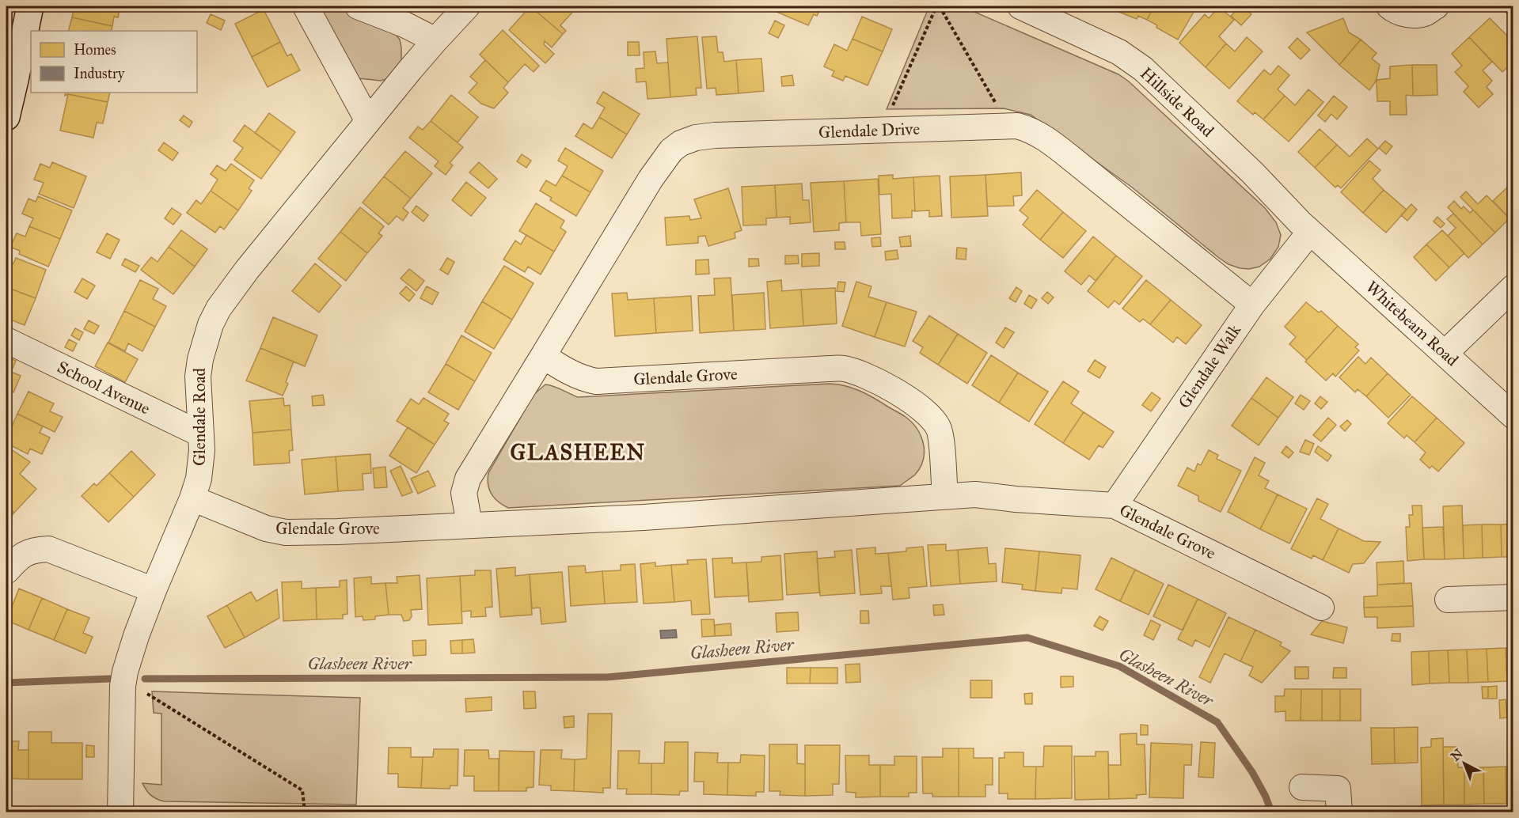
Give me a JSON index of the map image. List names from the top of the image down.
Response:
{
  "streets": {
    "street": [
      "Hillside Road",
      "Glendale Drive",
      "Whitebeam Road",
      "Glendale Walk",
      "Glendale Grove",
      "School Avenue",
      "Glendale Road"
    ]
  },
  "crossings": [
    ["Hillside Road", "Whitebeam Road"],
    ["Hillside Road", "Glendale Walk"],
    ["Glendale Drive", "Glendale Walk"],
    ["Glendale Drive", "Glendale Grove"],
    ["Whitebeam Road", "Glendale Walk"],
    ["Glendale Walk", "Glendale Grove"],
    ["Glendale Grove", "Glendale Road"],
    ["School Avenue", "Glendale Road"]
  ],
  "districts": ["GLASHEEN"],
  "water": ["Glasheen River"],
  "legend": ["Homes", "Industry"],
  "north": "top left"
}
